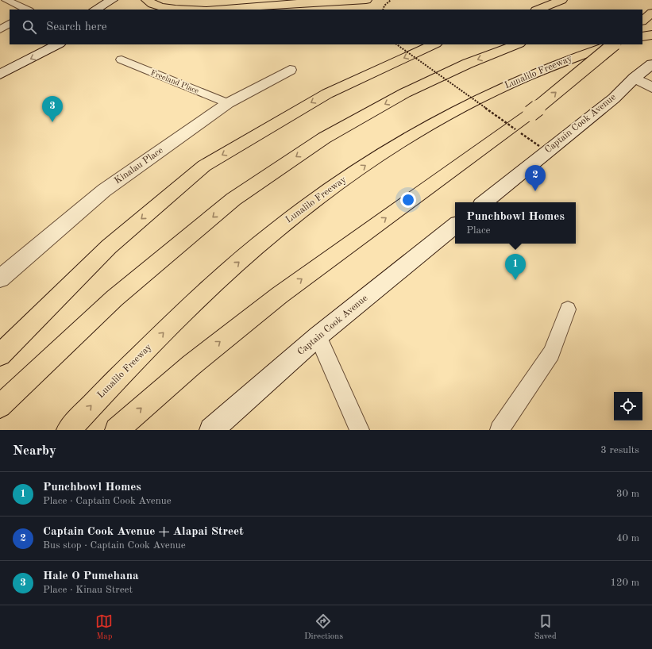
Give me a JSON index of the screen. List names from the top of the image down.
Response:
{
  "streets": {
    "highway": ["Lunalilo Freeway"],
    "street": ["Captain Cook Avenue", "Kinalau Place"],
    "lane": ["Freeland Place"]
  },
  "crossings": [
    ["Freeland Place", "Kinalau Place"]
  ],
  "page": {
    "search": "Search here",
    "pins": ["3", "2", "1"],
    "popup": ["Punchbowl Homes", "Place"],
    "heading": ["Nearby", "3 results"],
    "list": [
      {
        "mark": "1",
        "name": "Punchbowl Homes",
        "note": "Place · Captain Cook Avenue",
        "value": "30 m"
      },
      {
        "mark": "2",
        "name": "Captain Cook Avenue + Alapai Street",
        "note": "Bus stop · Captain Cook Avenue",
        "value": "40 m"
      },
      {
        "mark": "3",
        "name": "Hale O Pumehana",
        "note": "Place · Kinau Street",
        "value": "120 m"
      }
    ],
    "nav": ["Map", "Directions", "Saved"]
  }
}
